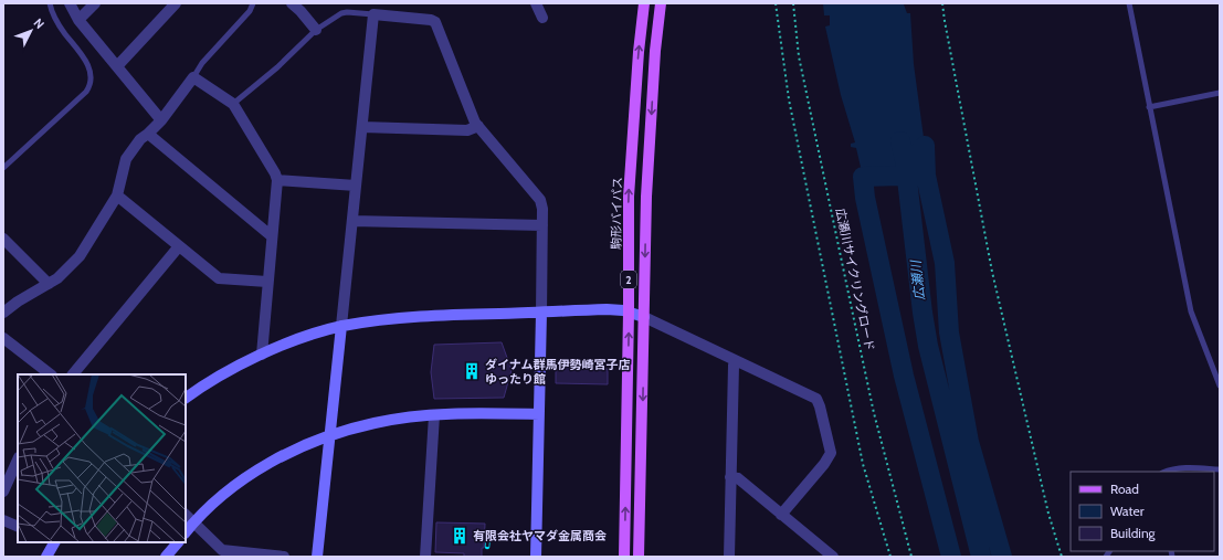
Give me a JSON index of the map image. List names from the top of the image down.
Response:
{
  "streets": {
    "main road": ["駒形バイパス", "2"],
    "path": ["広瀬川サイクリングロード"]
  },
  "water": ["広瀬川"],
  "places": {
    "building": ["ダイナム群馬伊勢崎宮子店 ゆったり館", "有限会社ヤマダ金属商会"]
  },
  "legend": ["Road", "Water", "Building"],
  "north": "top right"
}
